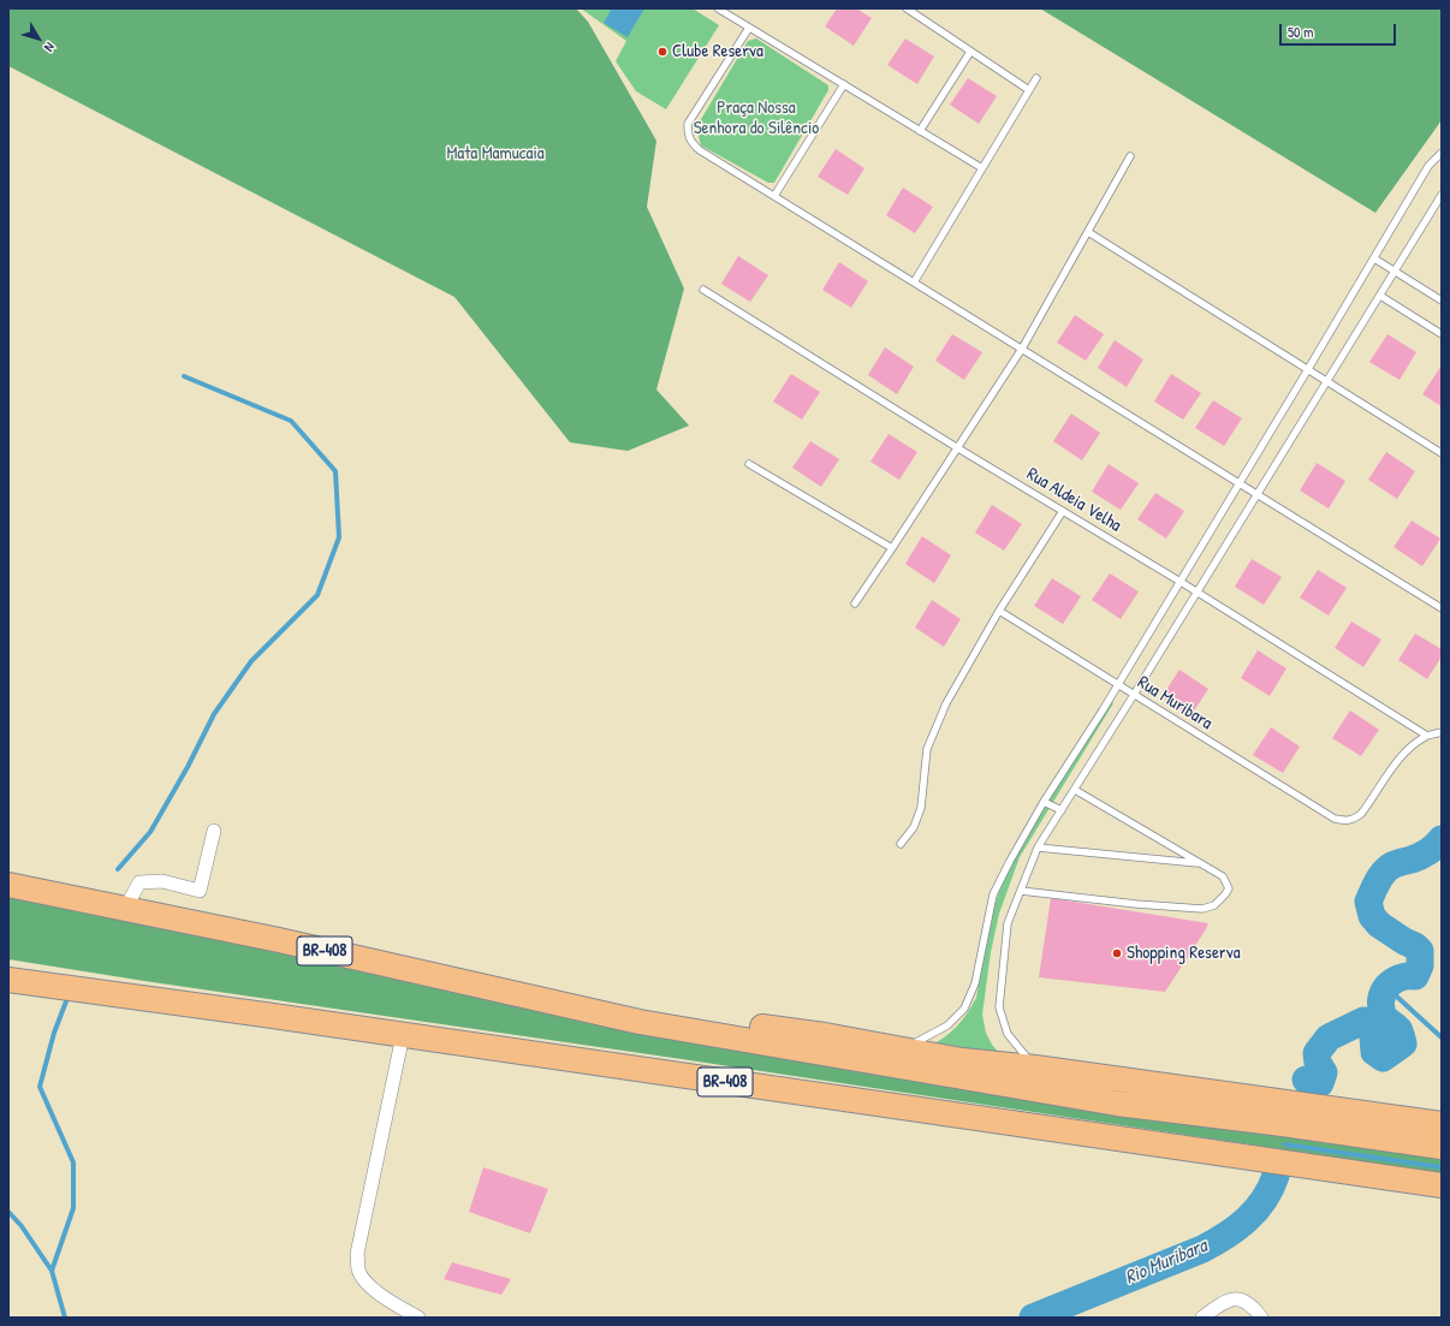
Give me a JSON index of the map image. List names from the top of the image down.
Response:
{
  "streets": {
    "highway": ["BR-408"],
    "lane": ["Rua Aldeia Velha", "Rua Muribara"]
  },
  "crossings": [
    ["Rua Aldeia Velha", "Rua Muribara"]
  ],
  "water": ["Rio Muribara"],
  "parks": ["Praça Nossa Senhora do Silêncio", "Mata Mamucaia"],
  "places": ["Clube Reserva", "Shopping Reserva"],
  "scale_bar": "50 m",
  "north": "bottom right"
}
